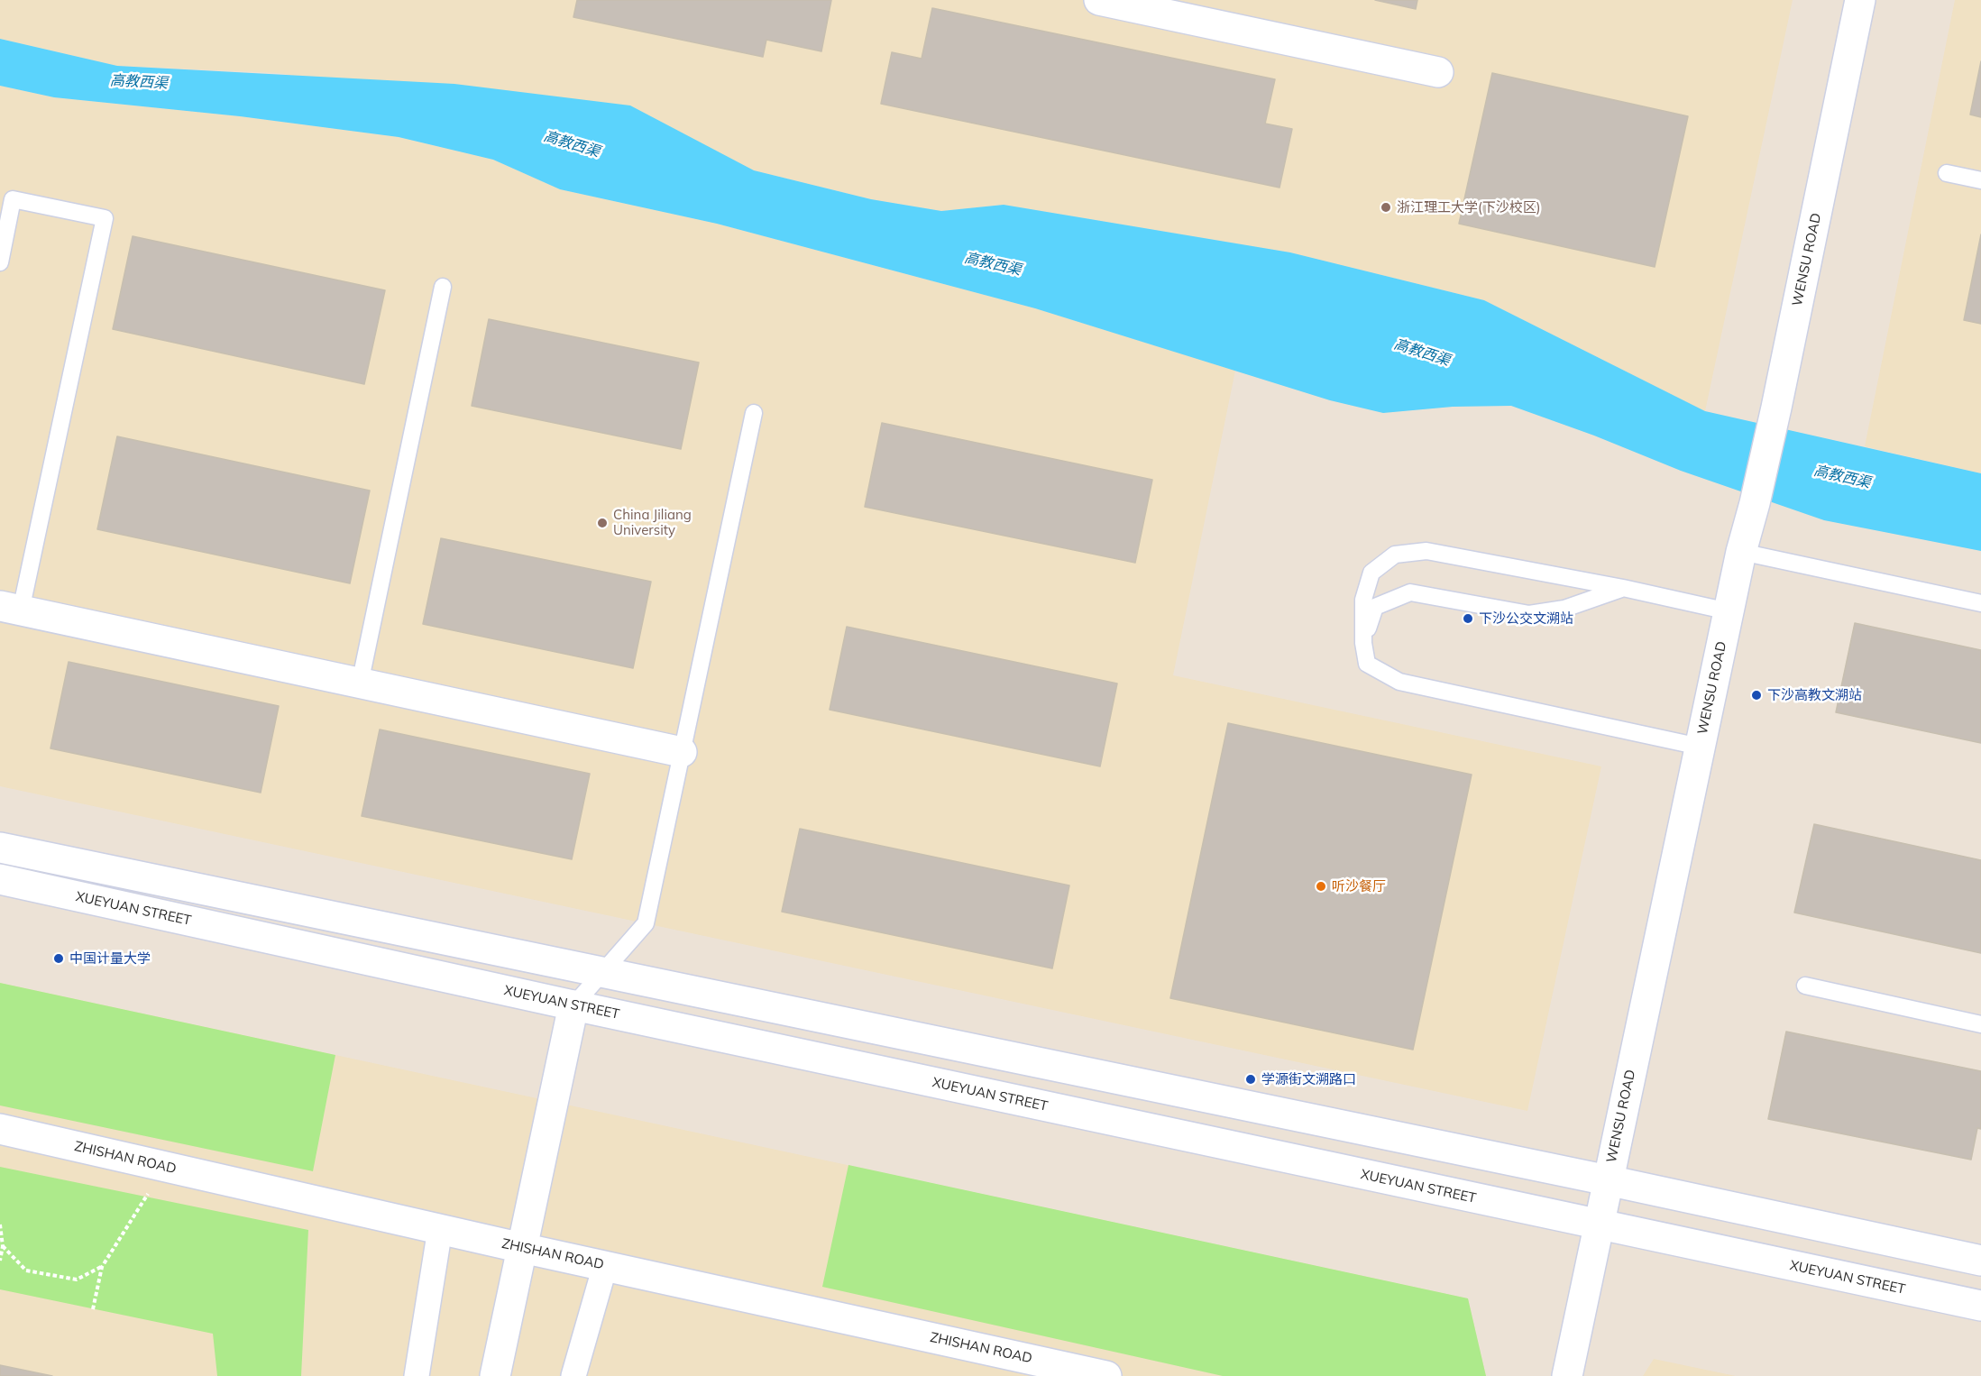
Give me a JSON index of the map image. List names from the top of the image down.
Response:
{
  "streets": {
    "main road": ["WENSU ROAD", "XUEYUAN STREET", "ZHISHAN ROAD"]
  },
  "crossings": [
    ["WENSU ROAD", "XUEYUAN STREET"]
  ],
  "water": ["高教西渠"],
  "places": [
    "浙江理工大学(下沙校区)",
    "China Jiliang University",
    "下沙公交文溯站",
    "下沙高教文溯站",
    "听沙餐厅",
    "中国计量大学",
    "学源街文溯路口"
  ]
}
